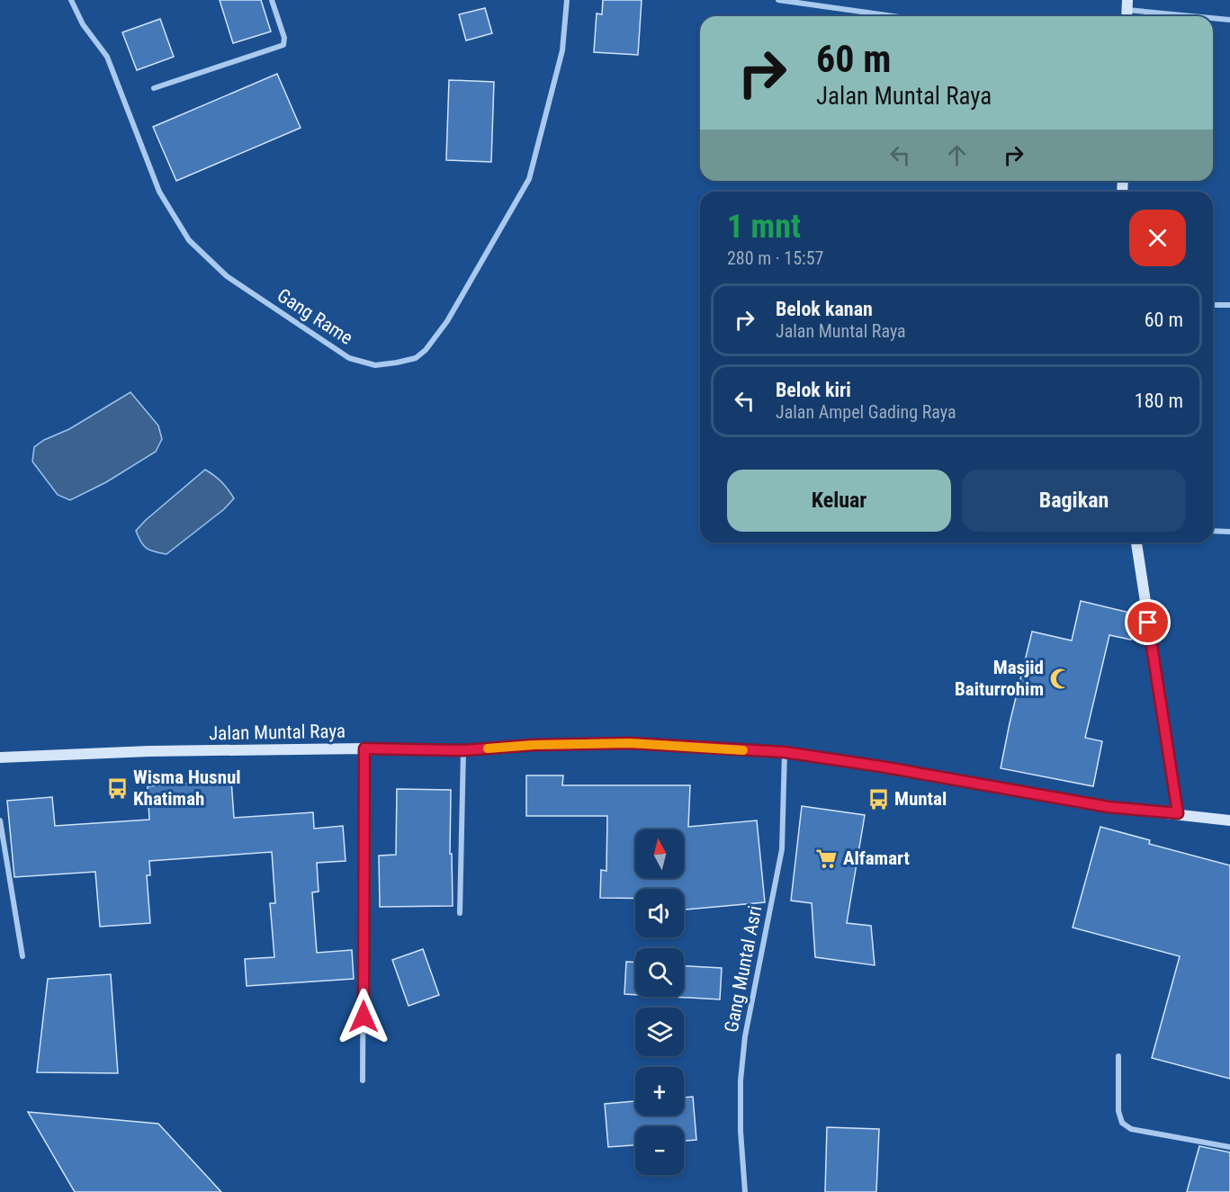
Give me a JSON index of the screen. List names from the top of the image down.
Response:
{
  "streets": {
    "main road": ["Jalan Muntal Raya"],
    "street": ["Gang Rame", "Gang Muntal Asri"]
  },
  "crossings": [
    ["Jalan Muntal Raya", "Gang Muntal Asri"]
  ],
  "places": {
    "mosque": ["Masjid Baiturrohim"],
    "bus stop": ["Wisma Husnul Khatimah", "Muntal"],
    "supermarket": ["Alfamart"]
  },
  "north": "top",
  "page": {
    "turn": ["60 m", "Jalan Muntal Raya"],
    "heading": ["1 mnt", "280 m · 15:57"],
    "list": [
      {
        "name": "Belok kanan",
        "note": "Jalan Muntal Raya",
        "value": "60 m"
      },
      {
        "name": "Belok kiri",
        "note": "Jalan Ampel Gading Raya",
        "value": "180 m"
      }
    ],
    "buttons": ["Keluar", "Bagikan"],
    "map_buttons": ["+", "−"]
  }
}
